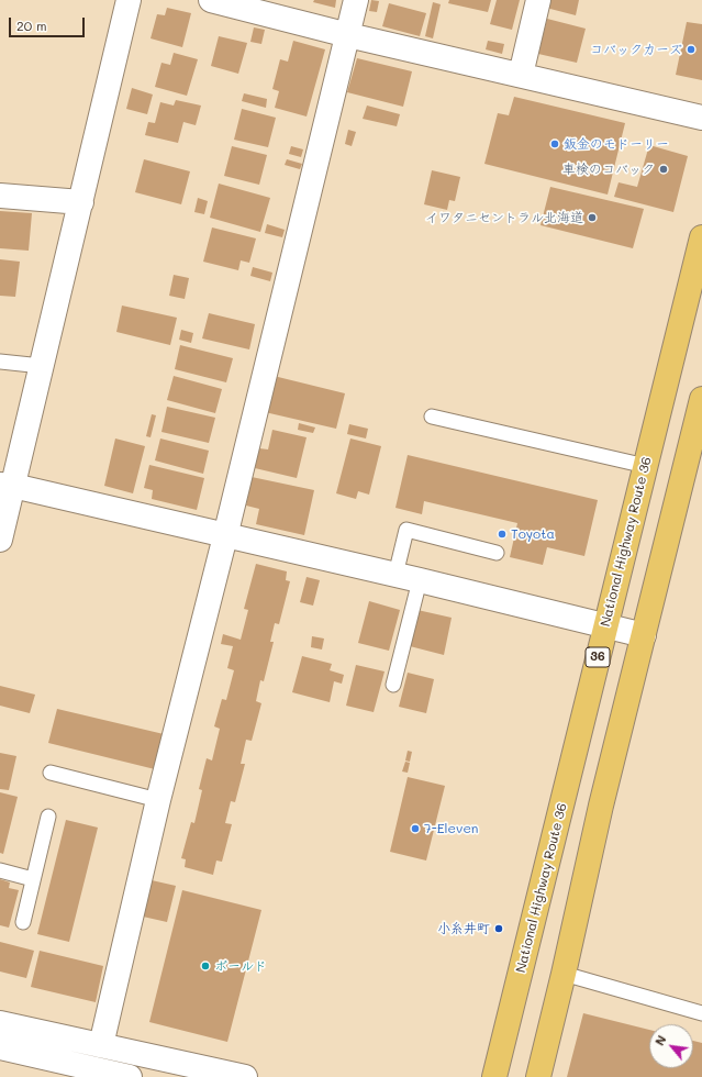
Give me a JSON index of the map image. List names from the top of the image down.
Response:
{
  "streets": {
    "highway": ["National Highway Route 36", "36"]
  },
  "places": [
    "コバックカーズ",
    "鈑金のモドーリー",
    "車検のコバック",
    "イワタニセントラル北海道",
    "Toyota",
    "7-Eleven",
    "小糸井町",
    "ボールド"
  ],
  "scale_bar": "20 m",
  "north": "top left"
}
